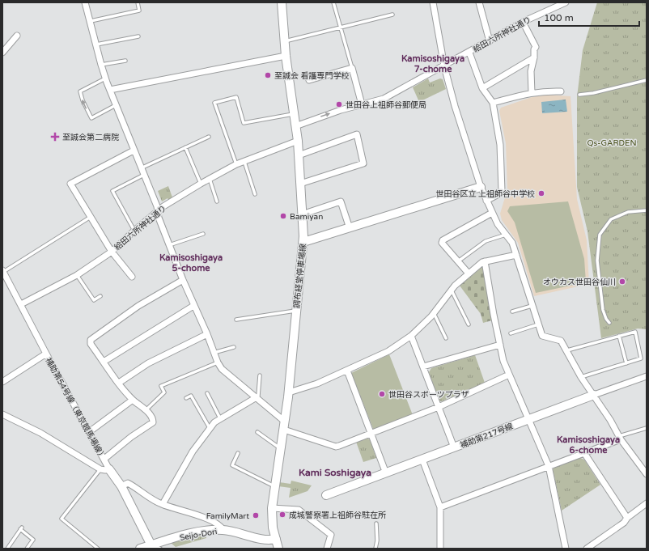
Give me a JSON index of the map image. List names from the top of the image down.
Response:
{
  "streets": {
    "street": [
      "給田六所神社通り",
      "調布経堂停車場線",
      "補助第54号線（東京競馬場線）",
      "補助第217号線",
      "Seijo-Dori"
    ]
  },
  "crossings": [
    ["給田六所神社通り", "調布経堂停車場線"],
    ["給田六所神社通り", "補助第54号線（東京競馬場線）"],
    ["調布経堂停車場線", "Seijo-Dori"],
    ["補助第54号線（東京競馬場線）", "Seijo-Dori"]
  ],
  "districts": [
    "Kamisoshigaya 7-chome",
    "Kamisoshigaya 5-chome",
    "Kamisoshigaya 6-chome",
    "Kami Soshigaya"
  ],
  "parks": ["Qs-GARDEN"],
  "places": {
    "other": [
      "至誠会 看護専門学校",
      "世田谷上祖師谷郵便局",
      "世田谷区立 上祖師谷中学校",
      "Bamiyan",
      "オウカス世田谷仙川",
      "世田谷スポーツプラザ",
      "成城警察署上祖師谷駐在所",
      "FamilyMart"
    ],
    "health": ["至誠会第二病院"]
  },
  "scale_bar": "100 m"
}
